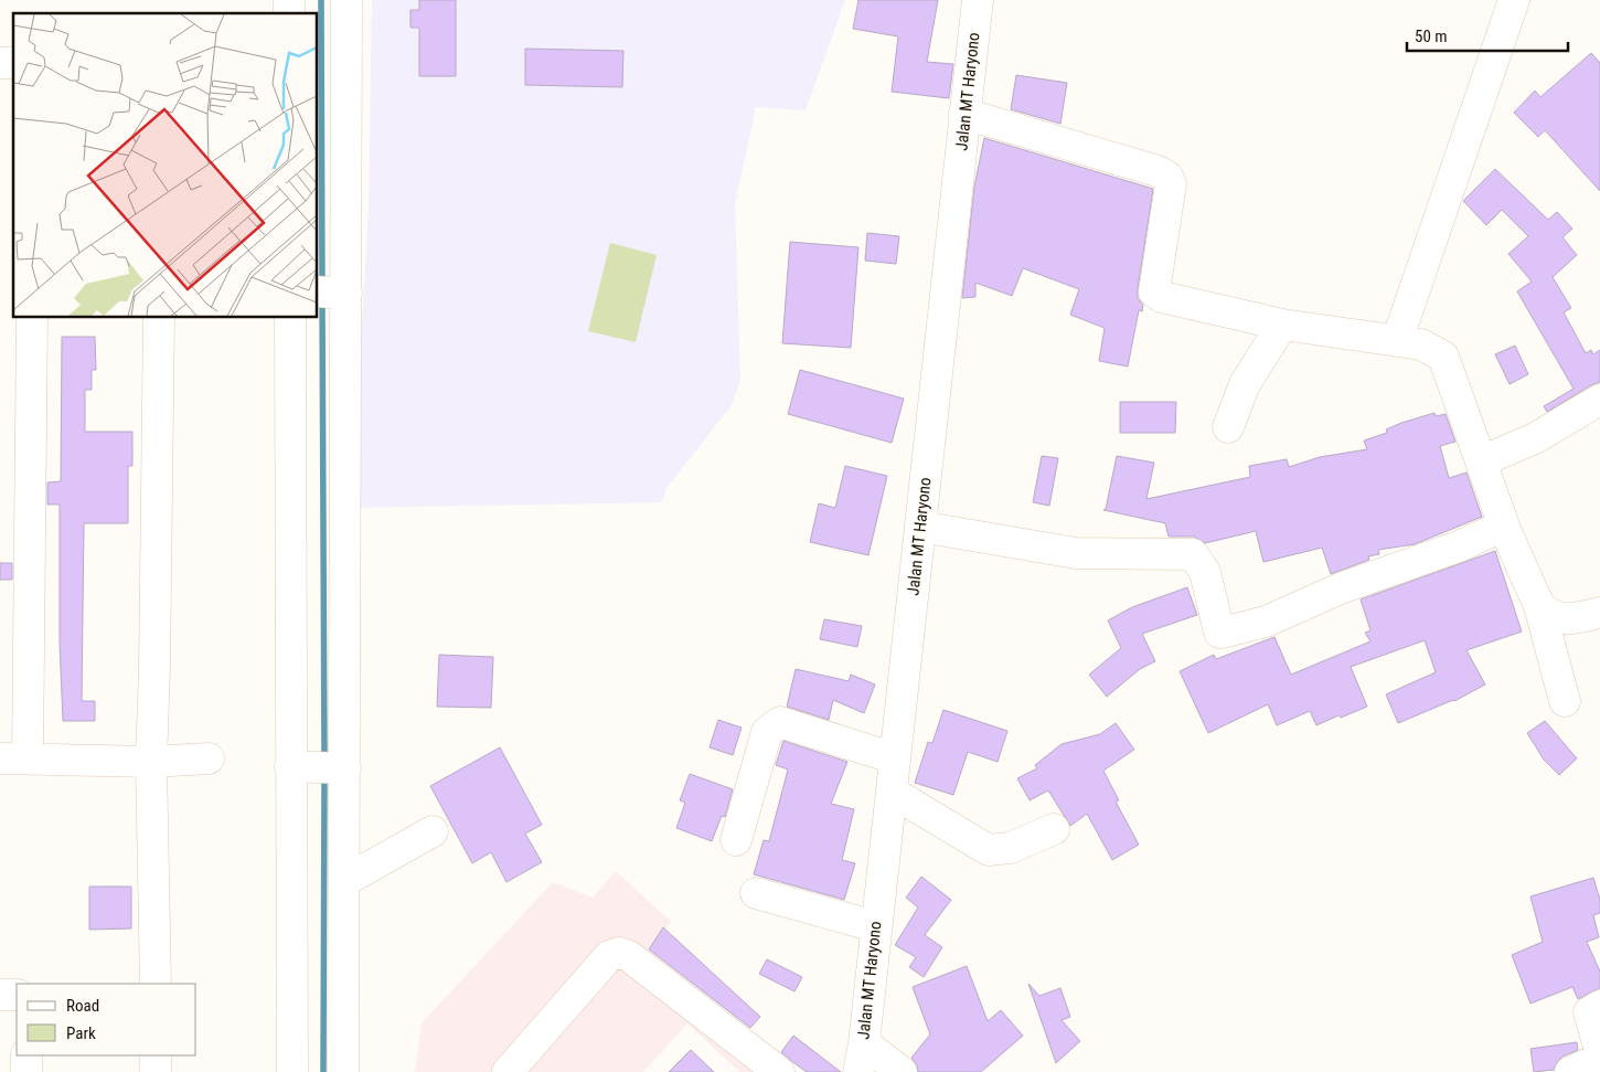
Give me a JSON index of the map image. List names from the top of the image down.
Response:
{
  "streets": {
    "street": ["Jalan MT Haryono"]
  },
  "legend": ["Road", "Park"],
  "scale_bar": "50 m"
}
